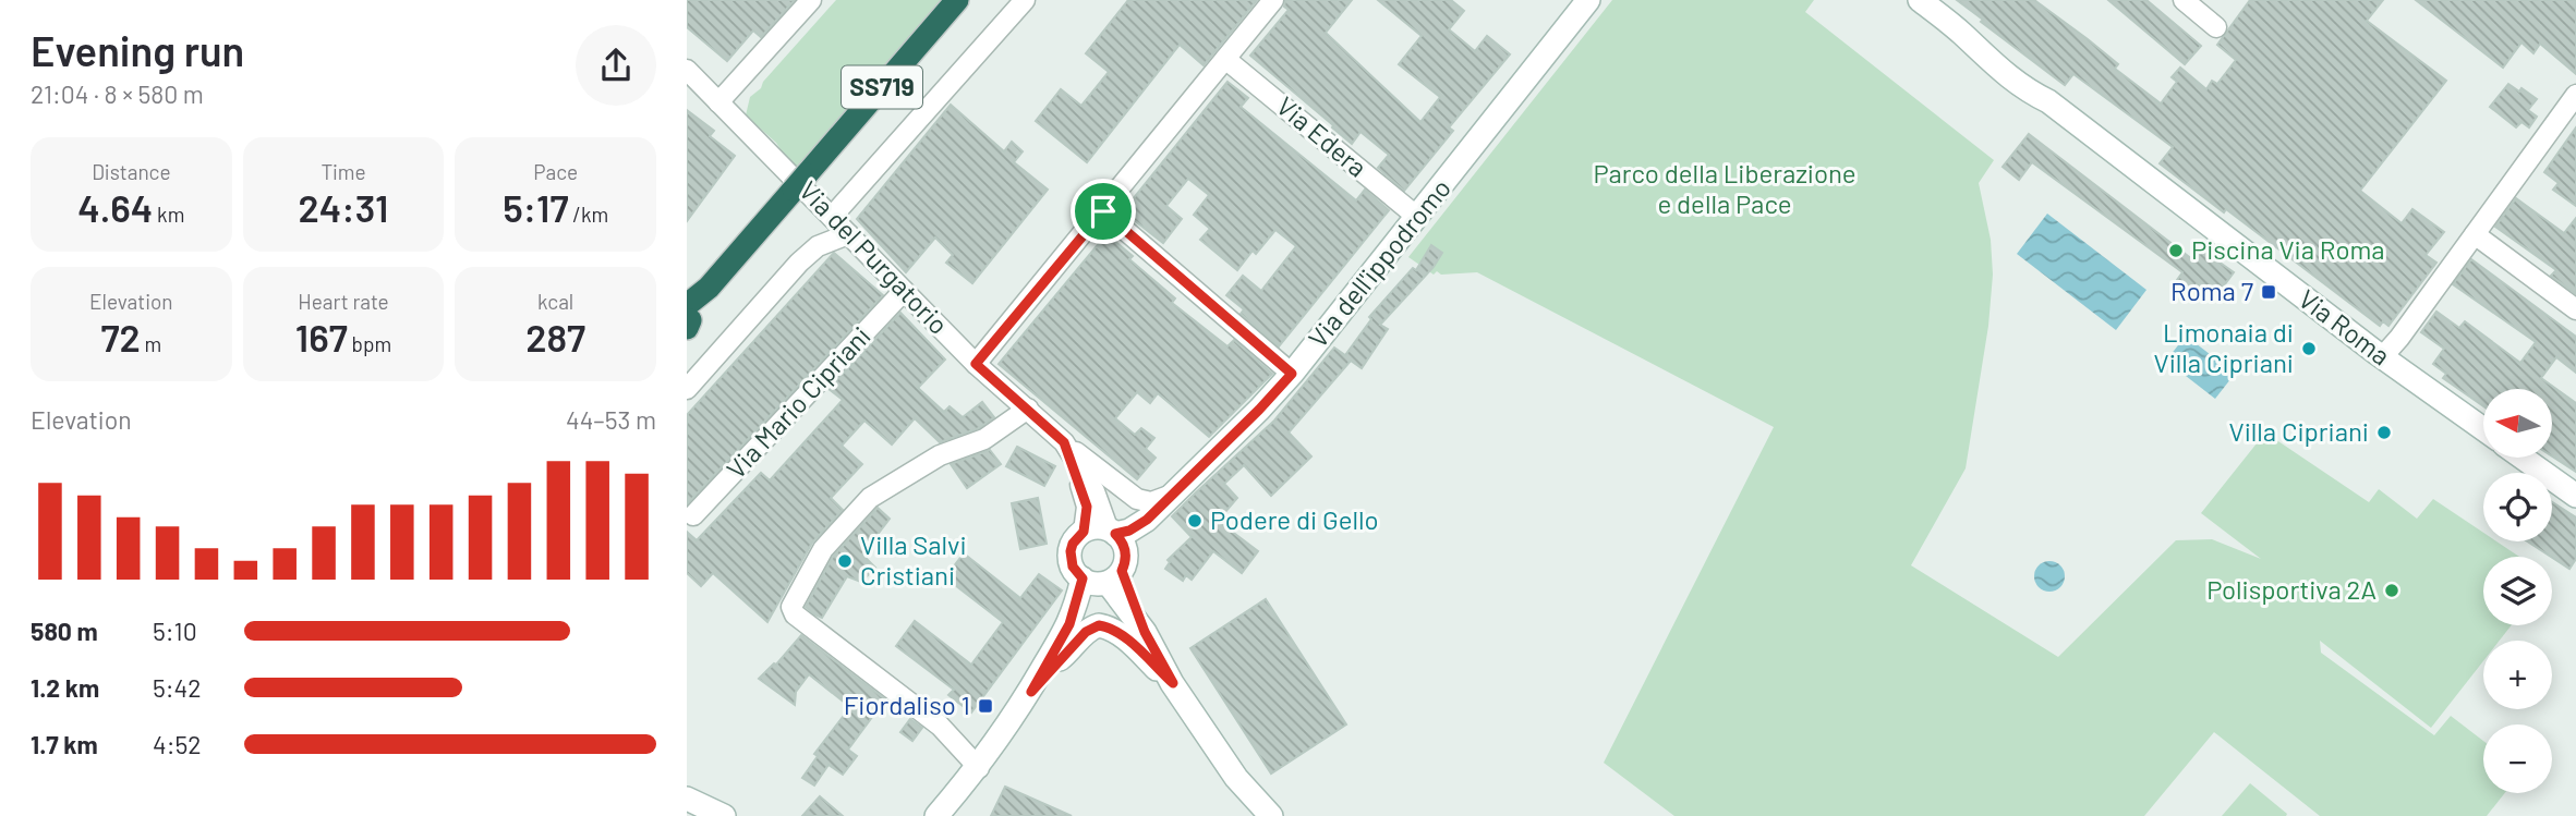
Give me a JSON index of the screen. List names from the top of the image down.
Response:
{
  "streets": {
    "highway": ["SS719"],
    "street": [
      "Via Edera",
      "Via del Purgatorio",
      "Via dell'ippodromo",
      "Via Roma",
      "Via Mario Cipriani"
    ]
  },
  "crossings": [
    ["Via Edera", "Via dell'ippodromo"],
    ["Via del Purgatorio", "Via dell'ippodromo"],
    ["Via del Purgatorio", "Via Mario Cipriani"]
  ],
  "parks": ["Parco della Liberazione e della Pace"],
  "places": {
    "other": [
      "Piscina Via Roma",
      "Limonaia di Villa Cipriani",
      "Villa Cipriani",
      "Podere di Gello",
      "Villa Salvi Cristiani",
      "Polisportiva 2A"
    ],
    "transit": ["Roma 7", "Fiordaliso 1"]
  },
  "north": "left",
  "page": {
    "heading": ["Evening run", "21:04 · 8 × 580 m"],
    "stats": [
      ["Distance", "4.64 km"],
      ["Time", "24:31"],
      ["Pace", "5:17 /km"],
      ["Elevation", "72 m"],
      ["Heart rate", "167 bpm"],
      ["kcal", "287"]
    ],
    "chart": ["Elevation", "44–53 m"],
    "map_buttons": ["+", "−"],
    "list": [
      {
        "name": "580 m",
        "note": "5:10"
      },
      {
        "name": "1.2 km",
        "note": "5:42"
      },
      {
        "name": "1.7 km",
        "note": "4:52"
      }
    ]
  }
}
